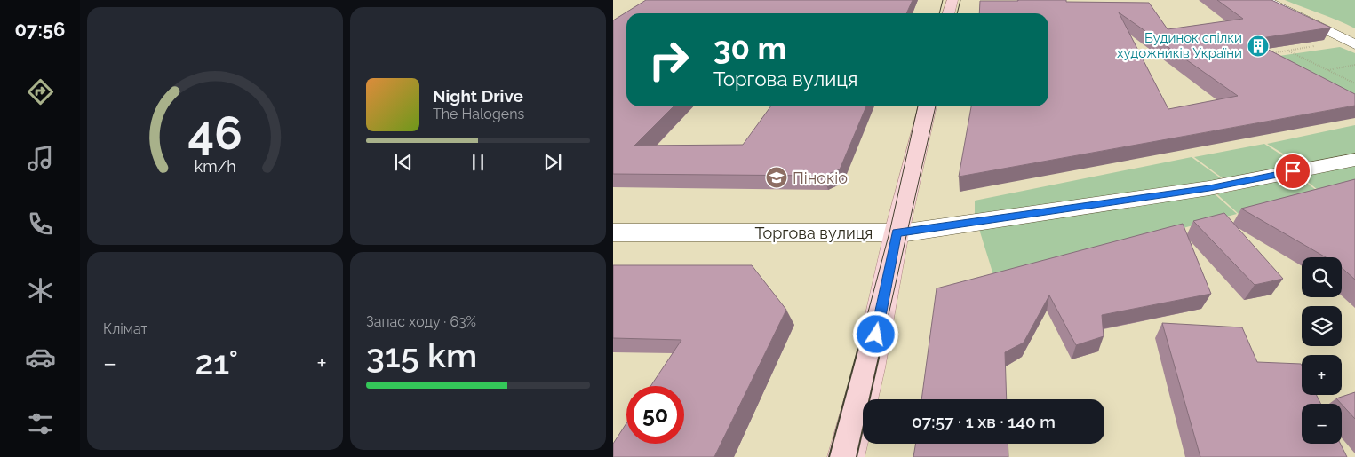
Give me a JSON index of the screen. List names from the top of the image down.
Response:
{
  "streets": {
    "street": ["Торгова вулиця"]
  },
  "places": {
    "building": ["Будинок спілки художників України"],
    "school or university": ["Пінокіо"]
  },
  "page": {
    "tabs": "07:56",
    "turn": ["30 m", "Торгова вулиця"],
    "song": ["Night Drive", "The Halogens"],
    "tile": [
      "Клімат",
      ["Запас ходу · 63%", "315 km"]
    ],
    "map_buttons": ["+", "−"],
    "heat": ["−", "21°", "+"],
    "limit": "50",
    "trip": "07:57 · 1 хв · 140 m",
    "gauge": ["46", "km/h"]
  }
}
